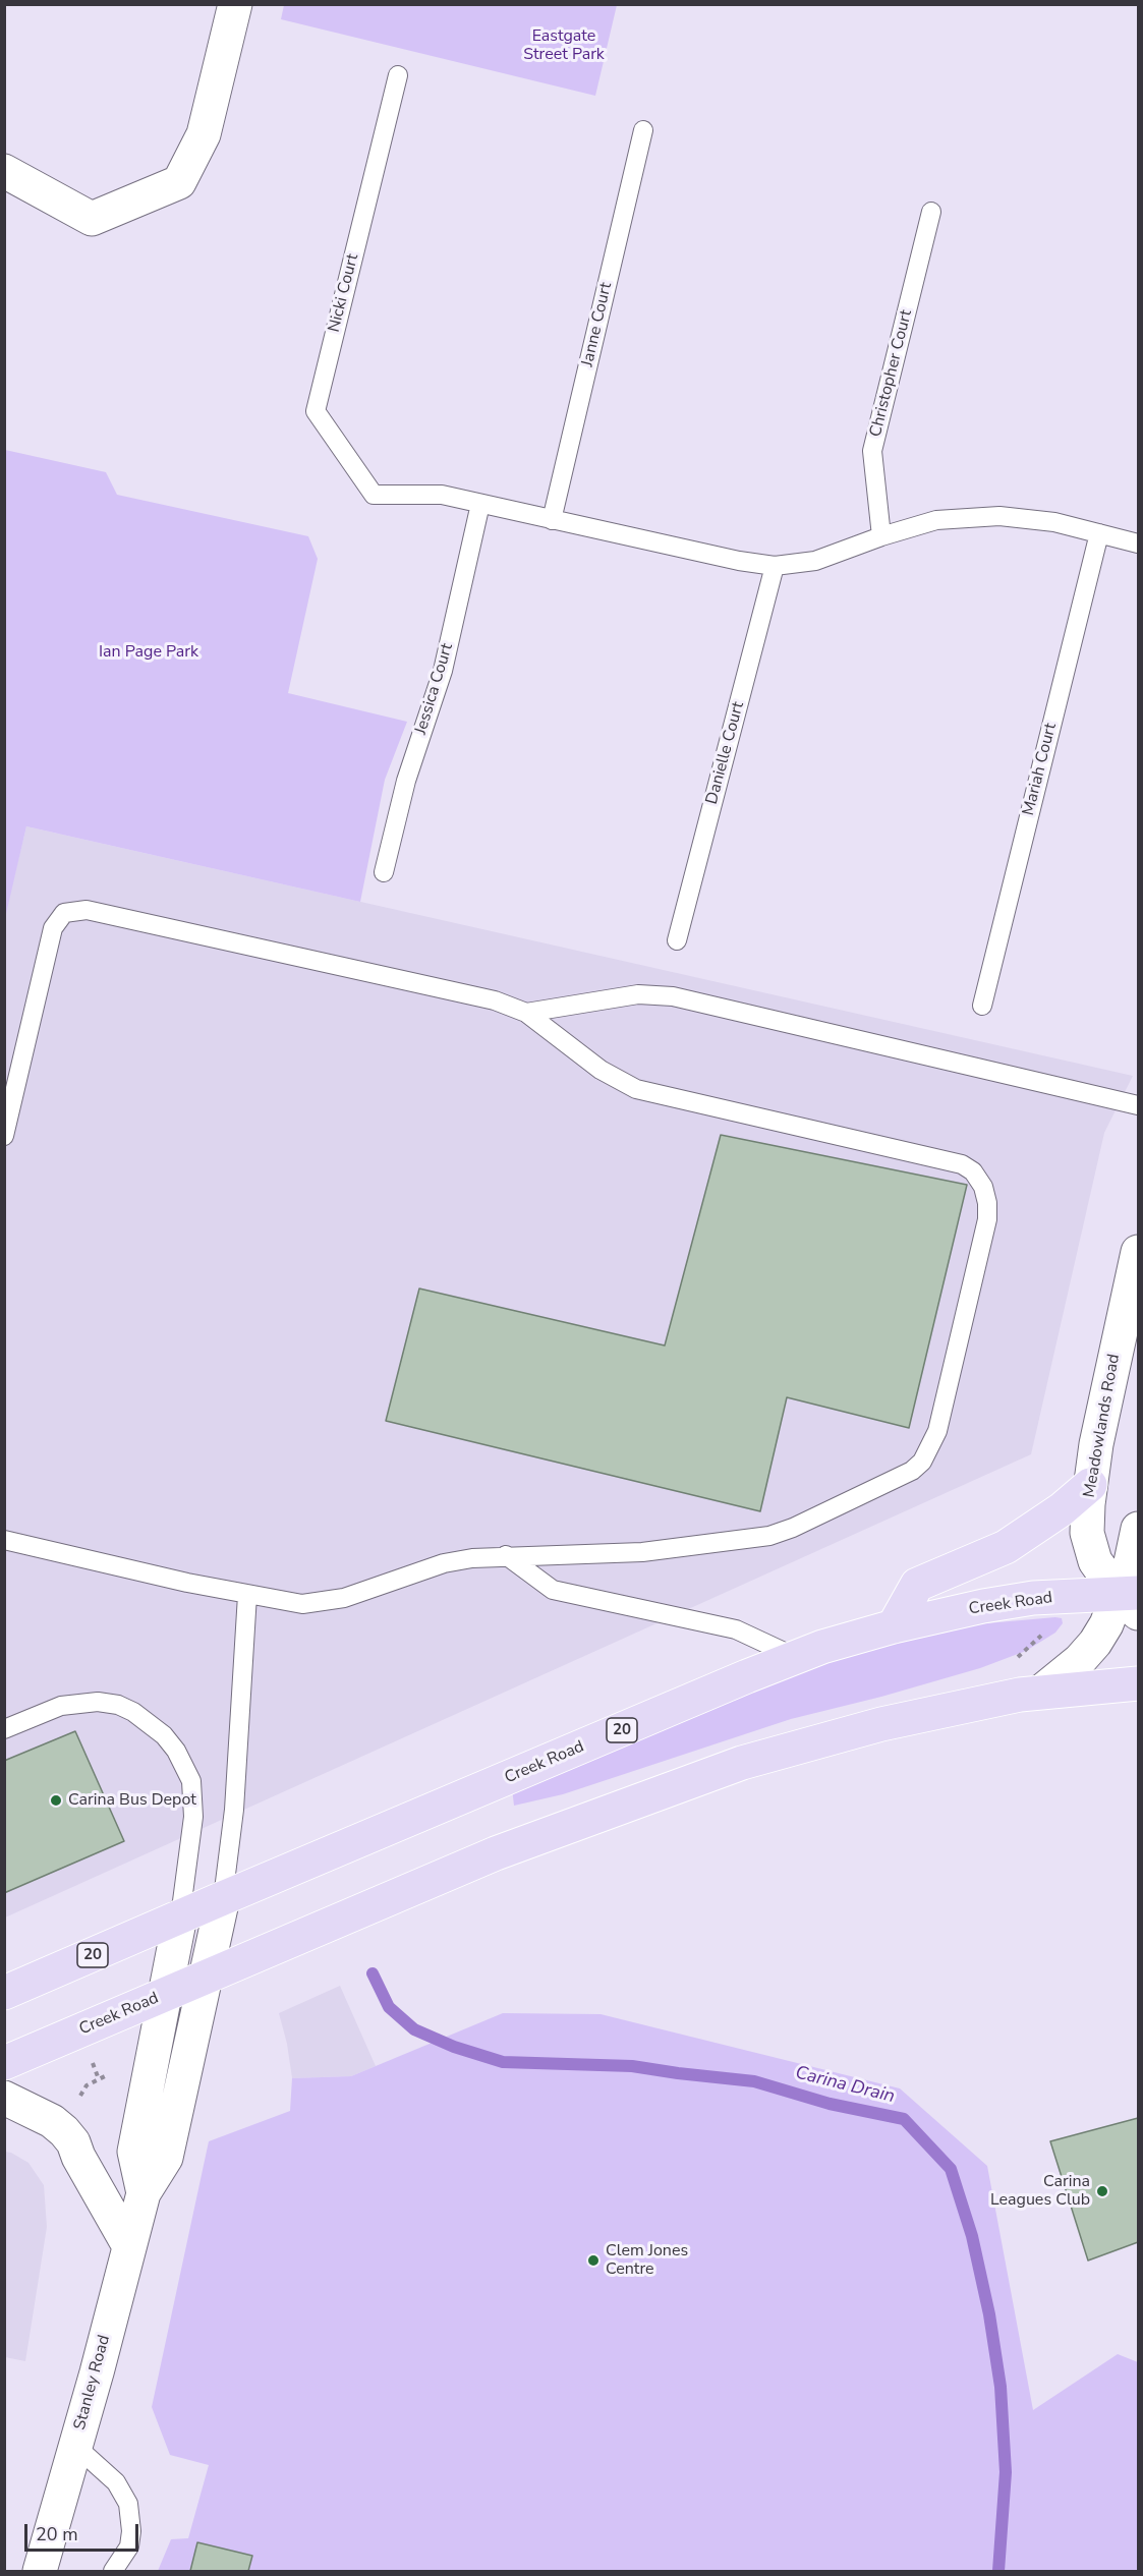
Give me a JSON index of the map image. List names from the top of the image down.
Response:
{
  "streets": {
    "main road": [
      "Meadowlands Road",
      "Creek Road",
      "20",
      "Stanley Road"
    ],
    "lane": [
      "Nicki Court",
      "Janne Court",
      "Christopher Court",
      "Jessica Court",
      "Danielle Court",
      "Mariah Court"
    ]
  },
  "crossings": [
    ["Nicki Court", "Jessica Court"],
    ["Meadowlands Road", "Creek Road"],
    ["Creek Road", "Stanley Road"]
  ],
  "water": ["Carina Drain"],
  "parks": ["Eastgate Street Park", "Ian Page Park"],
  "places": ["Carina Bus Depot", "Carina Leagues Club", "Clem Jones Centre"],
  "scale_bar": "20 m"
}
